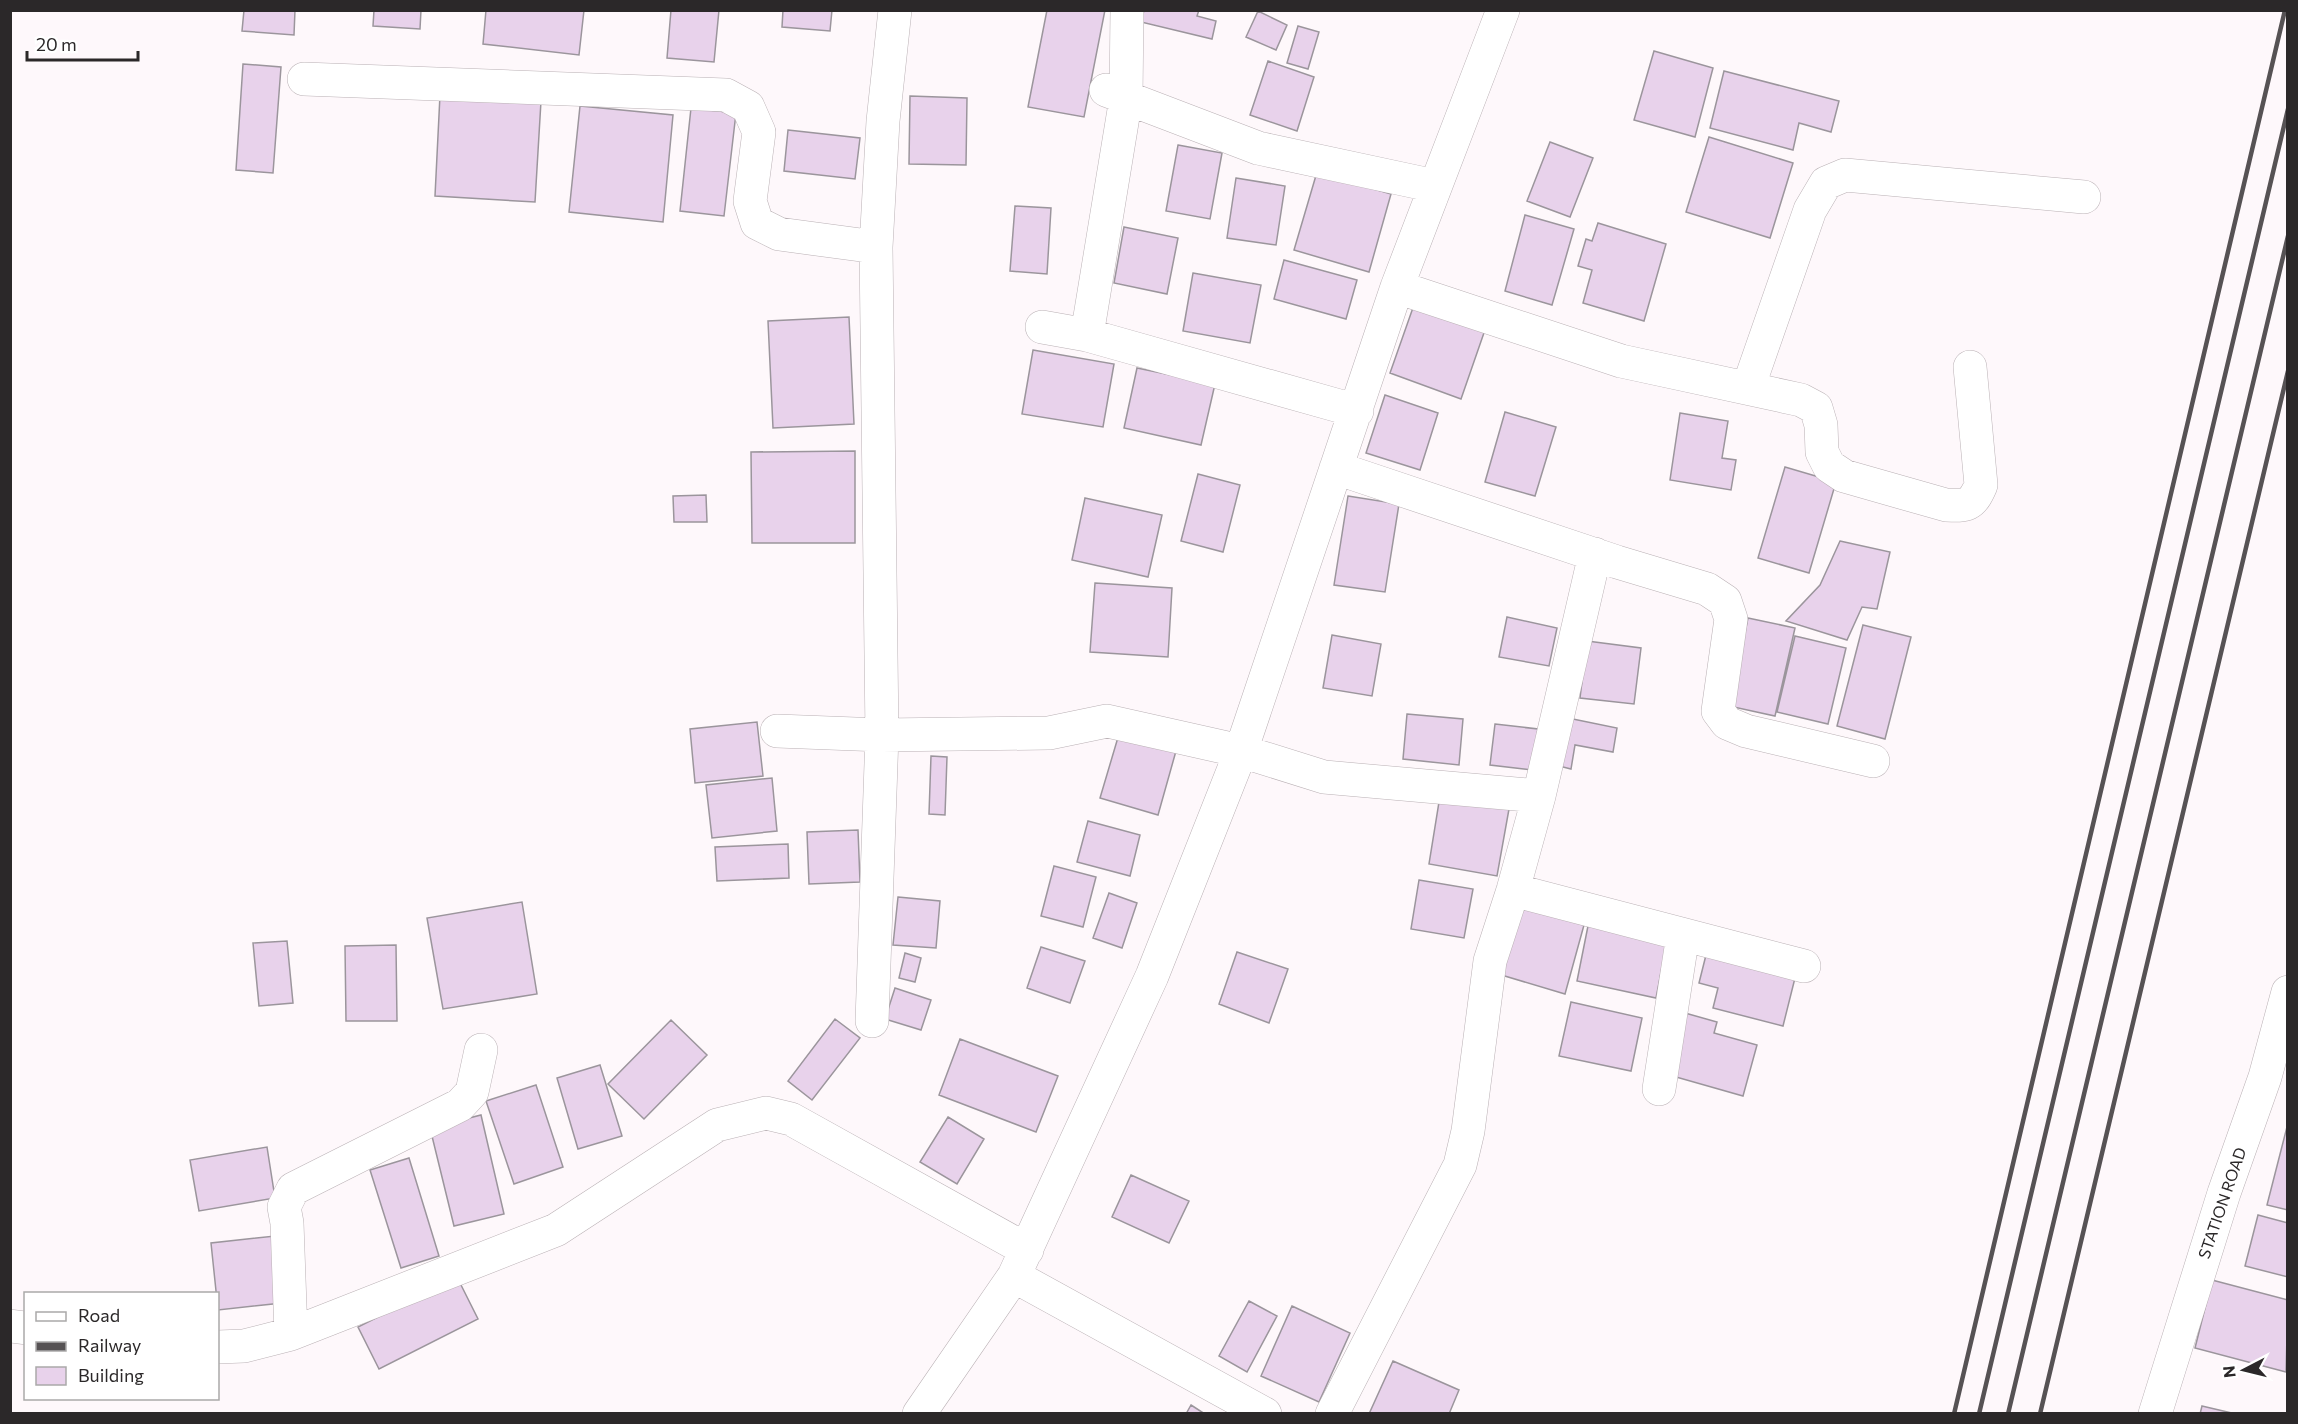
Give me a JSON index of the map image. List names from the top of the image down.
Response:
{
  "streets": {
    "street": ["STATION ROAD"]
  },
  "legend": ["Road", "Railway", "Building"],
  "scale_bar": "20 m",
  "north": "left"
}
